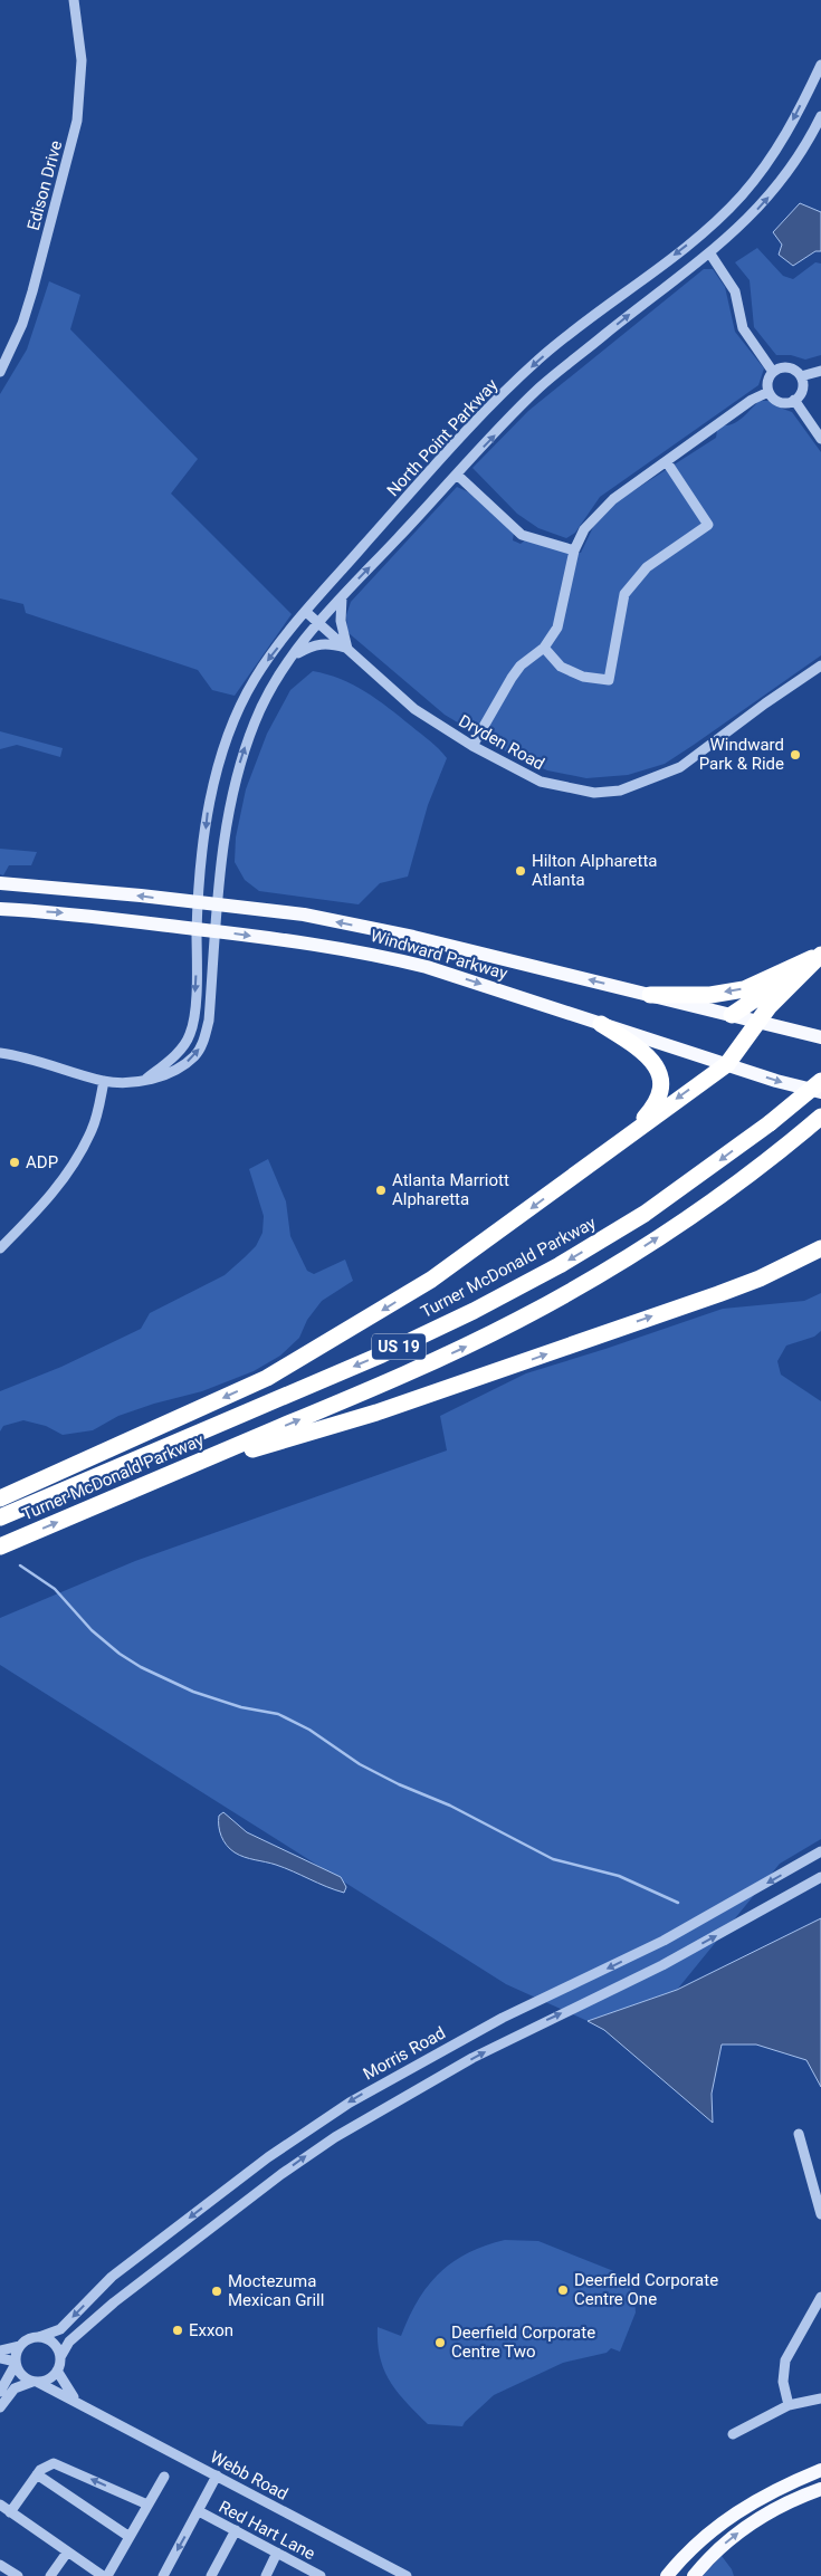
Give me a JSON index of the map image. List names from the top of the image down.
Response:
{
  "streets": {
    "highway": ["Turner McDonald Parkway", "US 19"],
    "main road": ["Windward Parkway"],
    "street": [
      "Edison Drive",
      "North Point Parkway",
      "Dryden Road",
      "Morris Road",
      "Webb Road",
      "Red Hart Lane"
    ]
  },
  "crossings": [
    ["North Point Parkway", "Dryden Road"],
    ["North Point Parkway", "Windward Parkway"],
    ["Morris Road", "Webb Road"]
  ],
  "places": [
    "Windward Park & Ride",
    "Hilton Alpharetta Atlanta",
    "ADP",
    "Atlanta Marriott Alpharetta",
    "Deerfield Corporate Centre One",
    "Moctezuma Mexican Grill",
    "Exxon",
    "Deerfield Corporate Centre Two"
  ]
}
